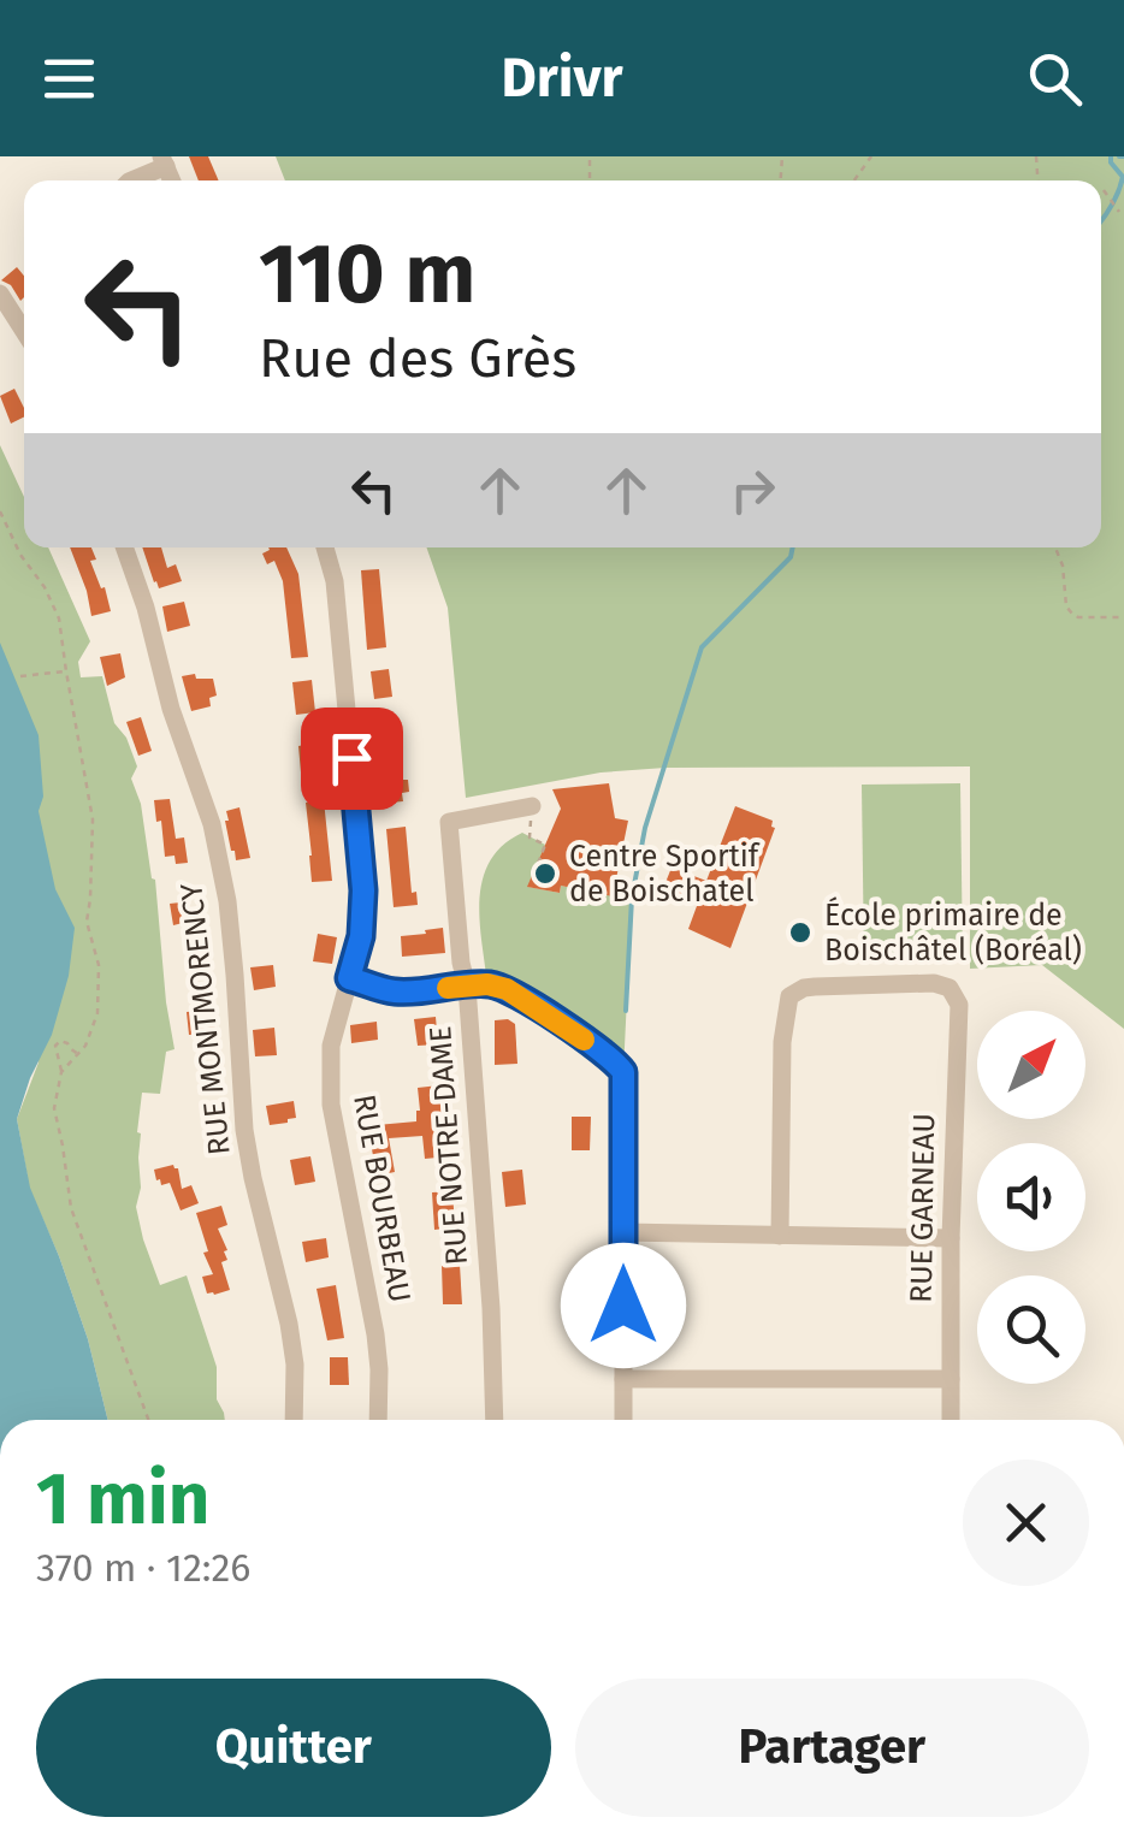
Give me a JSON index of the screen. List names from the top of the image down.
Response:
{
  "streets": {
    "street": [
      "RUE MONTMORENCY",
      "RUE NOTRE-DAME",
      "RUE BOURBEAU",
      "RUE GARNEAU"
    ]
  },
  "crossings": [
    ["RUE NOTRE-DAME", "RUE BOURBEAU"]
  ],
  "places": ["Centre Sportif de Boischatel", "École primaire de Boischâtel (Boréal)"],
  "north": "top right",
  "page": {
    "header": "Drivr",
    "turn": ["110 m", "Rue des Grès"],
    "heading": ["1 min", "370 m · 12:26"],
    "buttons": ["Quitter", "Partager"]
  }
}
